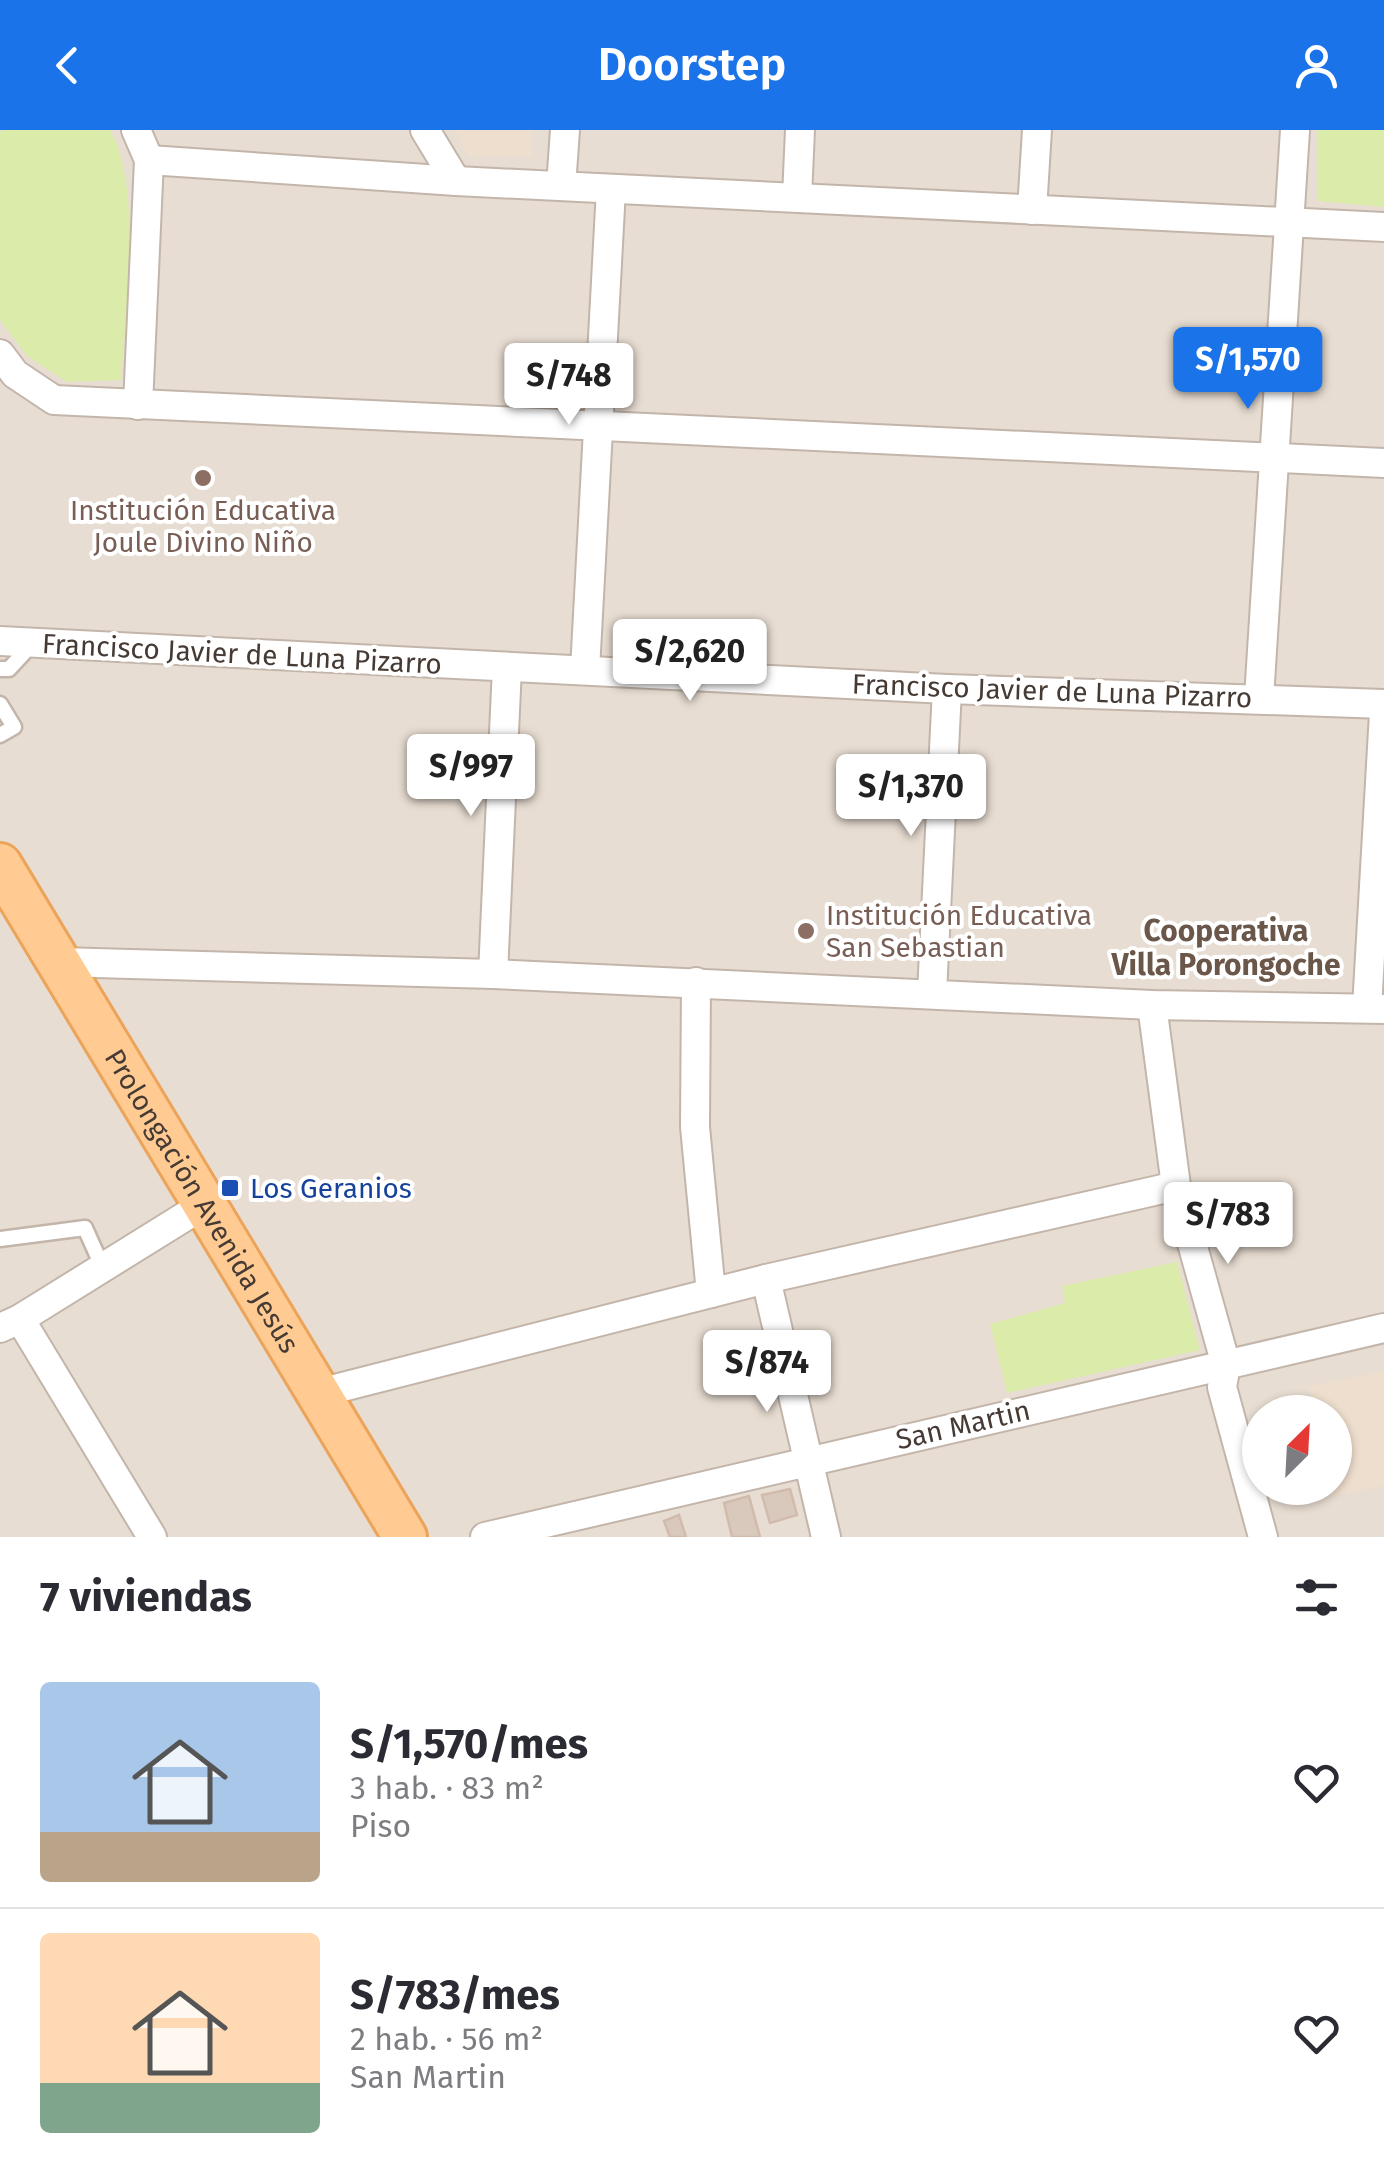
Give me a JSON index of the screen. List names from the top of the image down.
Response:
{
  "streets": {
    "main road": ["Prolongación Avenida Jesús"],
    "street": ["Francisco Javier de Luna Pizarro", "San Martin"]
  },
  "districts": ["Cooperativa Villa Porongoche"],
  "places": {
    "other": ["Institución Educativa Joule Divino Niño", "Institución Educativa San Sebastian"],
    "transit": ["Los Geranios"]
  },
  "north": "top right",
  "page": {
    "header": "Doorstep",
    "price": [
      "S/1,570",
      "S/748",
      "S/2,620",
      "S/997",
      "S/1,370",
      "S/783",
      "S/874"
    ],
    "heading": "7 viviendas",
    "list": [
      {
        "name": "S/1,570/mes",
        "note": "3 hab. · 83 m² · Piso"
      },
      {
        "name": "S/783/mes",
        "note": "2 hab. · 56 m² · San Martin"
      }
    ]
  }
}
